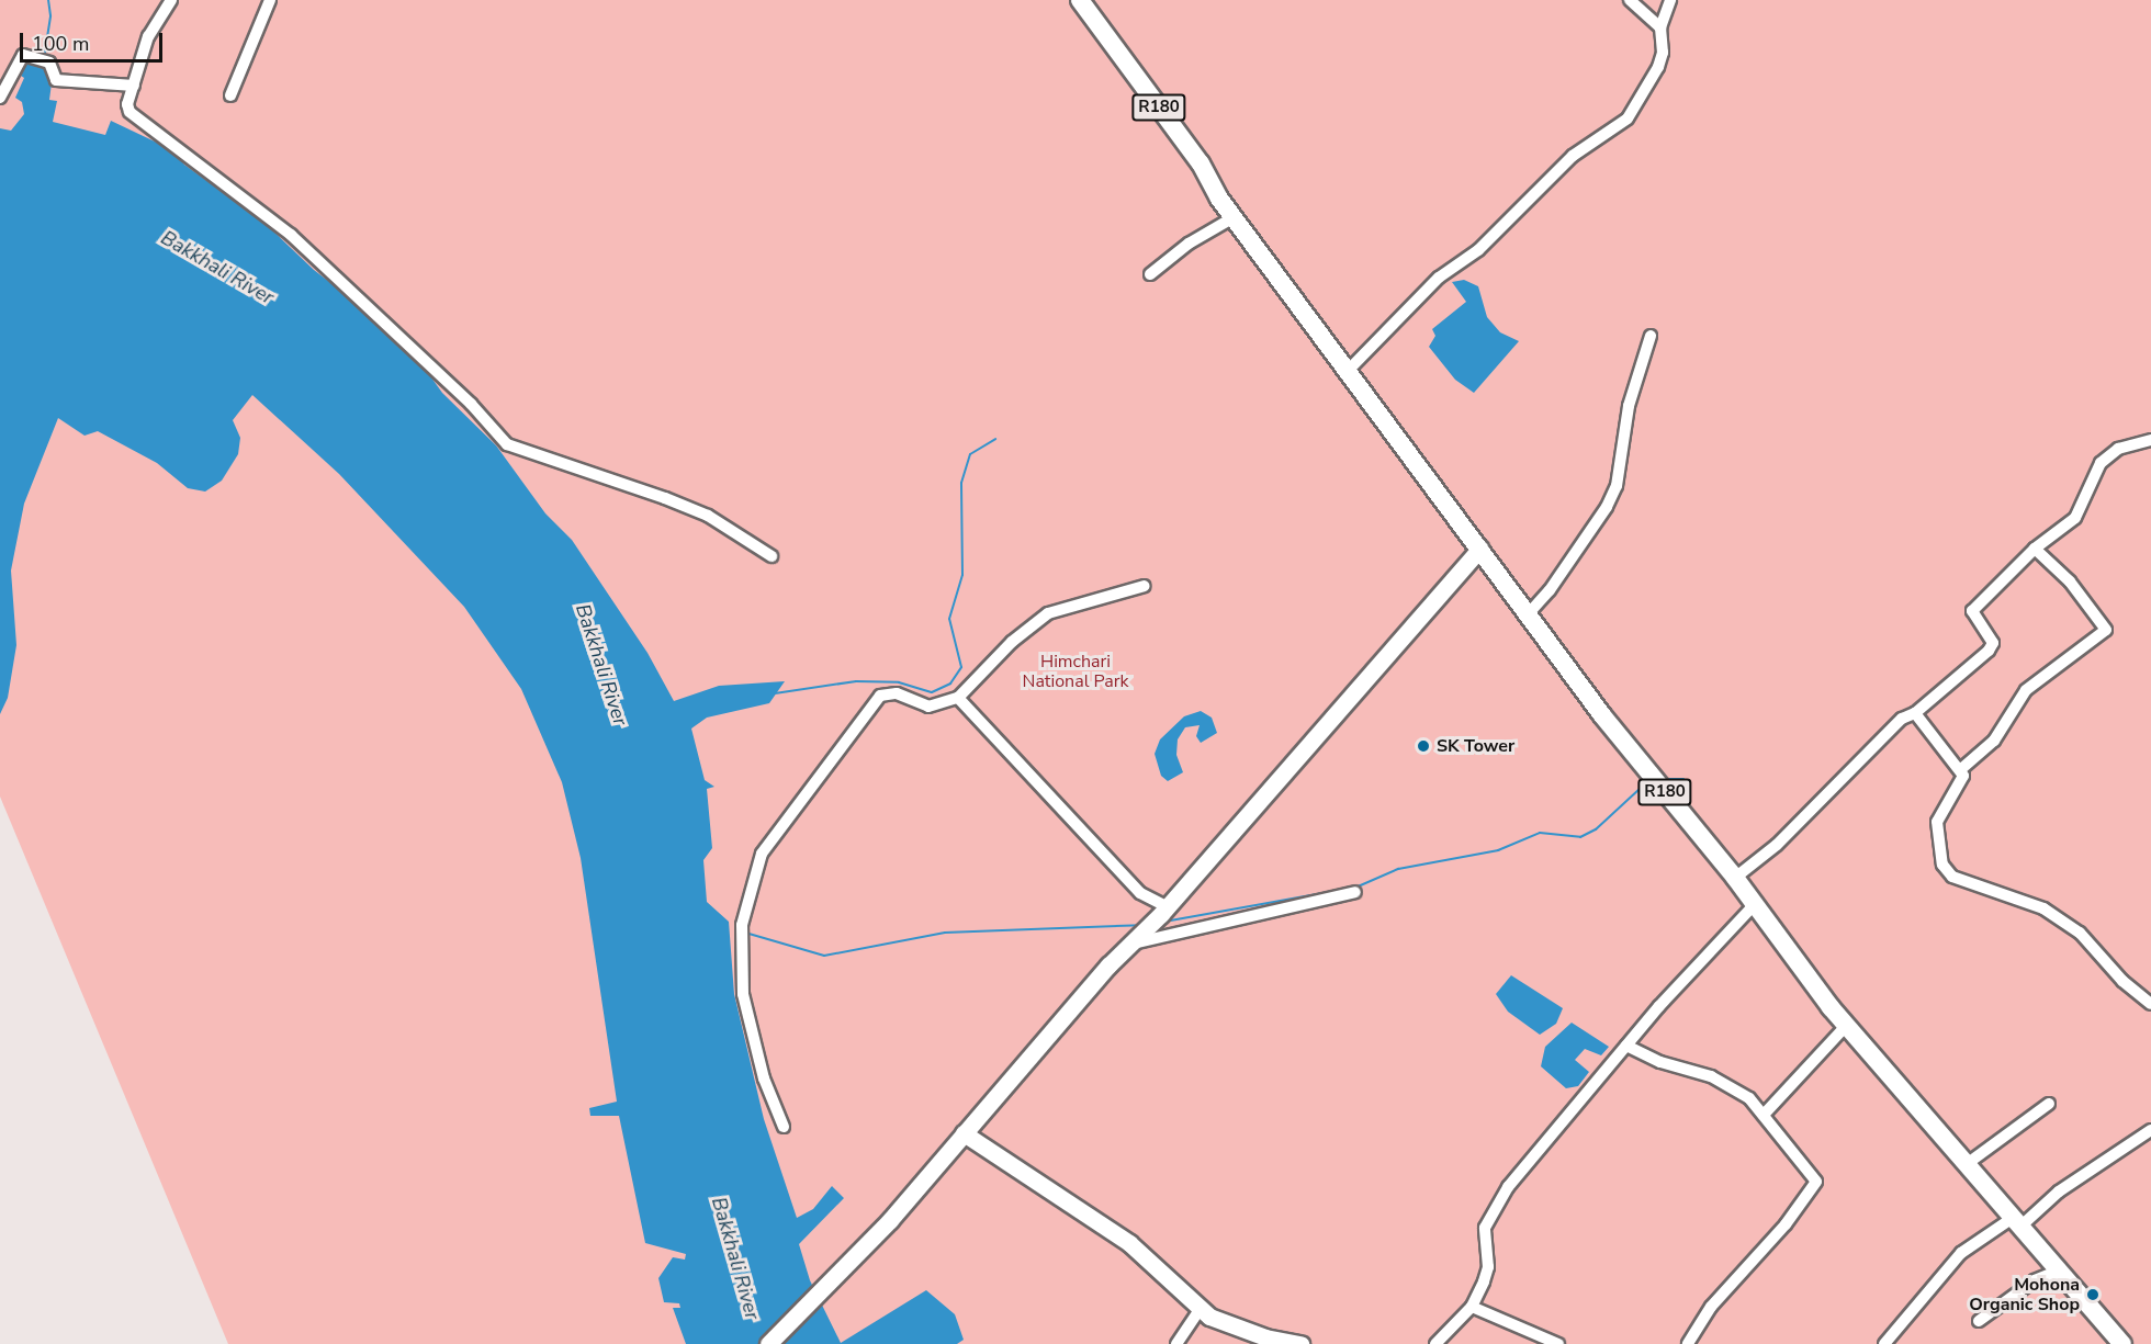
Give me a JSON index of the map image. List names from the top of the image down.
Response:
{
  "streets": {
    "main road": ["R180"]
  },
  "water": ["Bakkhali River"],
  "parks": ["Himchari National Park"],
  "places": ["SK Tower", "Mohona Organic Shop"],
  "scale_bar": "100 m"
}
